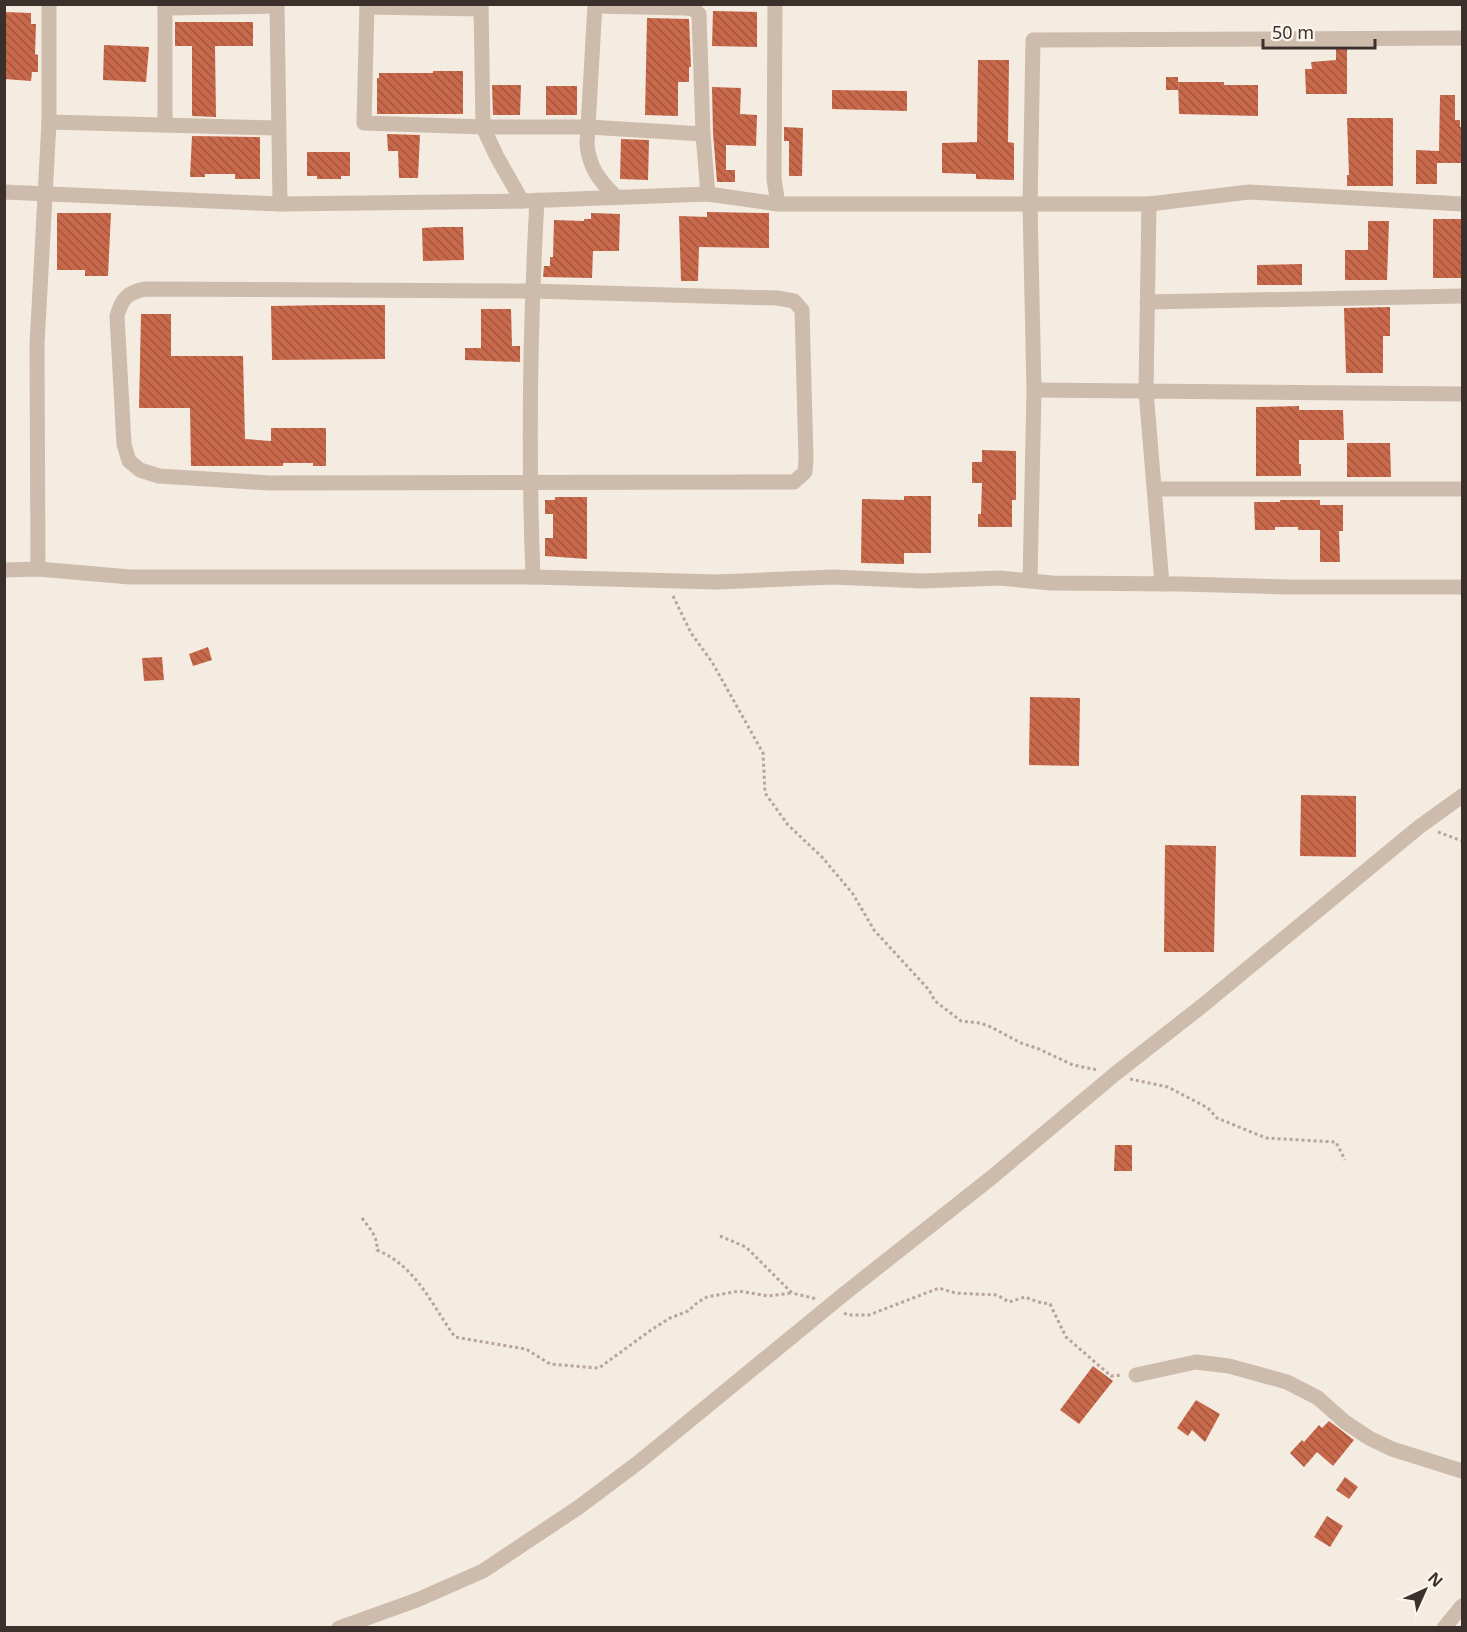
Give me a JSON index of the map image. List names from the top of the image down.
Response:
{
  "scale_bar": "50 m",
  "north": "top right"
}
